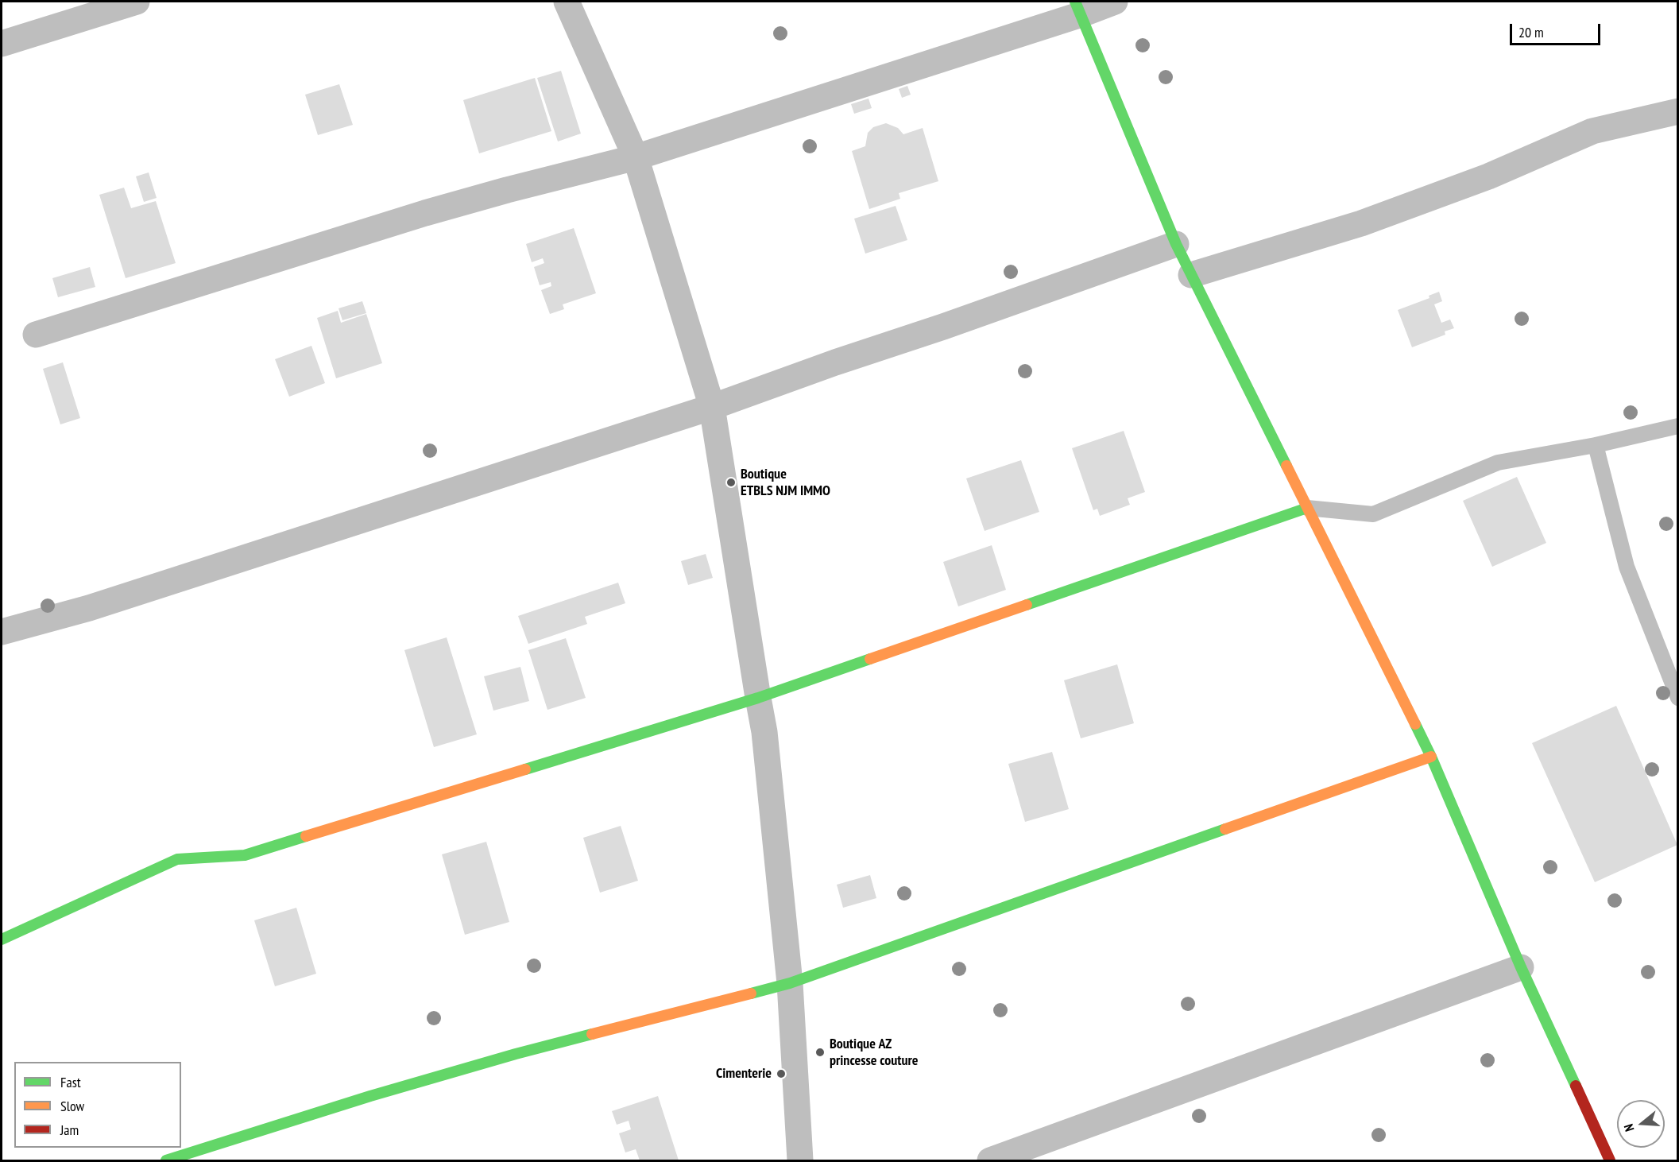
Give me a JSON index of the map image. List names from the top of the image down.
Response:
{
  "places": ["Boutique ETBLS NJM IMMO", "Boutique AZ princesse couture", "Cimenterie"],
  "legend": ["Fast", "Slow", "Jam"],
  "scale_bar": "20 m",
  "north": "left"
}
